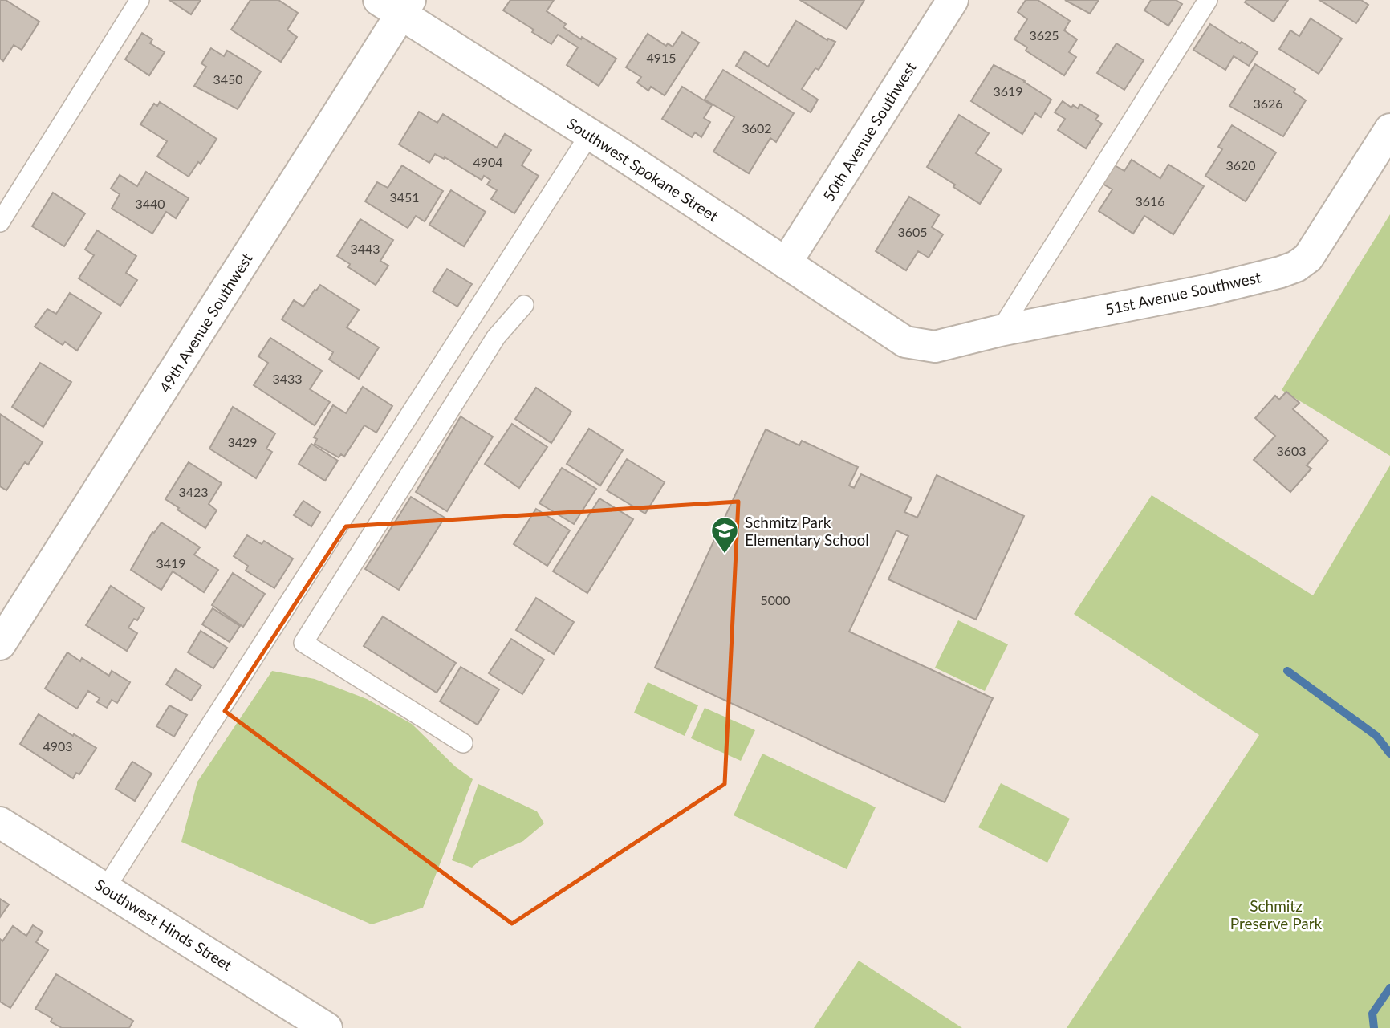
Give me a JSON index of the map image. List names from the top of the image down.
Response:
{
  "streets": {
    "street": [
      "50th Avenue Southwest",
      "Southwest Spokane Street",
      "51st Avenue Southwest",
      "49th Avenue Southwest",
      "Southwest Hinds Street"
    ]
  },
  "crossings": [
    ["50th Avenue Southwest", "Southwest Spokane Street"],
    ["Southwest Spokane Street", "51st Avenue Southwest"],
    ["Southwest Spokane Street", "49th Avenue Southwest"]
  ],
  "parks": ["Schmitz Preserve Park"],
  "places": {
    "school or university": ["Schmitz Park Elementary School"]
  },
  "house_numbers": [
    "3625",
    "4915",
    "3450",
    "3619",
    "3626",
    "3602",
    "4904",
    "3620",
    "3451",
    "3616",
    "3440",
    "3605",
    "3443",
    "3433",
    "3429",
    "3603",
    "3423",
    "3419",
    "5000",
    "4903"
  ]
}
